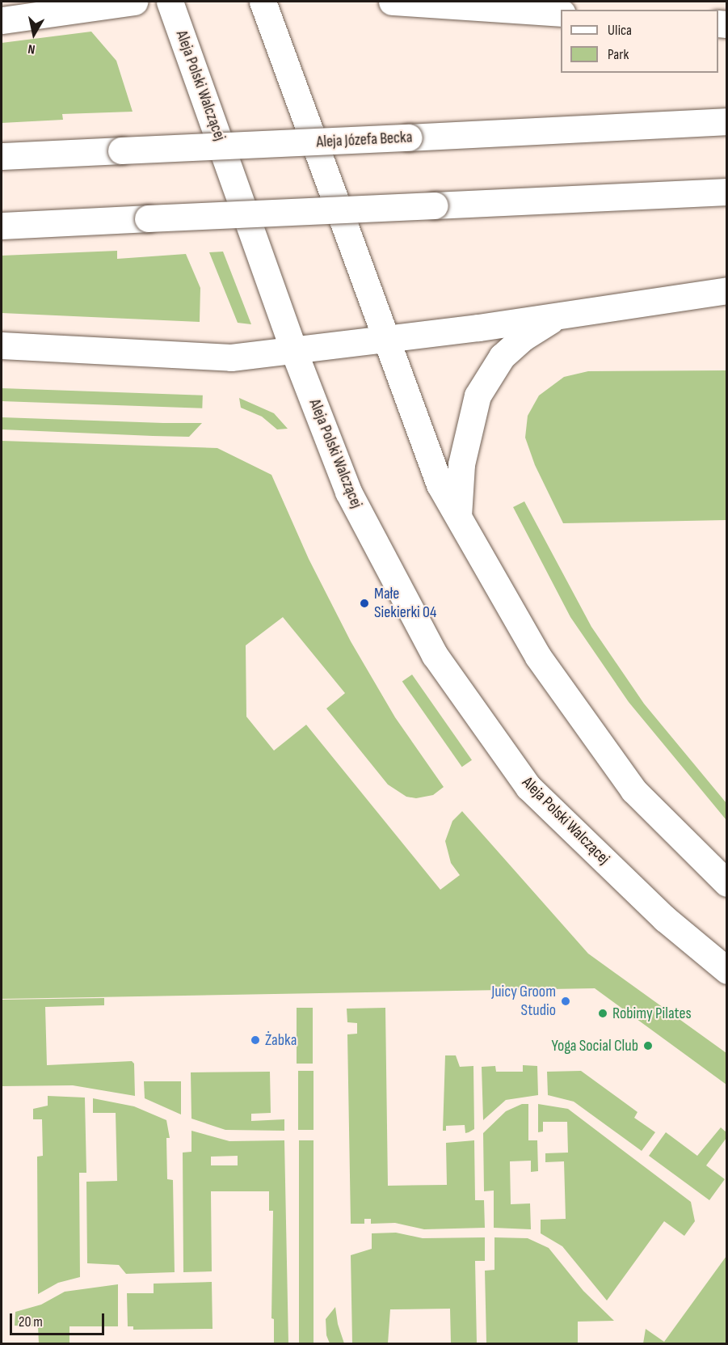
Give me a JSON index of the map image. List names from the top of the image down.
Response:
{
  "streets": {
    "main road": ["Aleja Polski Walczącej", "Aleja Józefa Becka"]
  },
  "places": [
    "Małe Siekierki 04",
    "Juicy Groom Studio",
    "Robimy Pilates",
    "Żabka",
    "Yoga Social Club"
  ],
  "legend": ["Ulica", "Park"],
  "scale_bar": "20 m",
  "north": "bottom"
}
